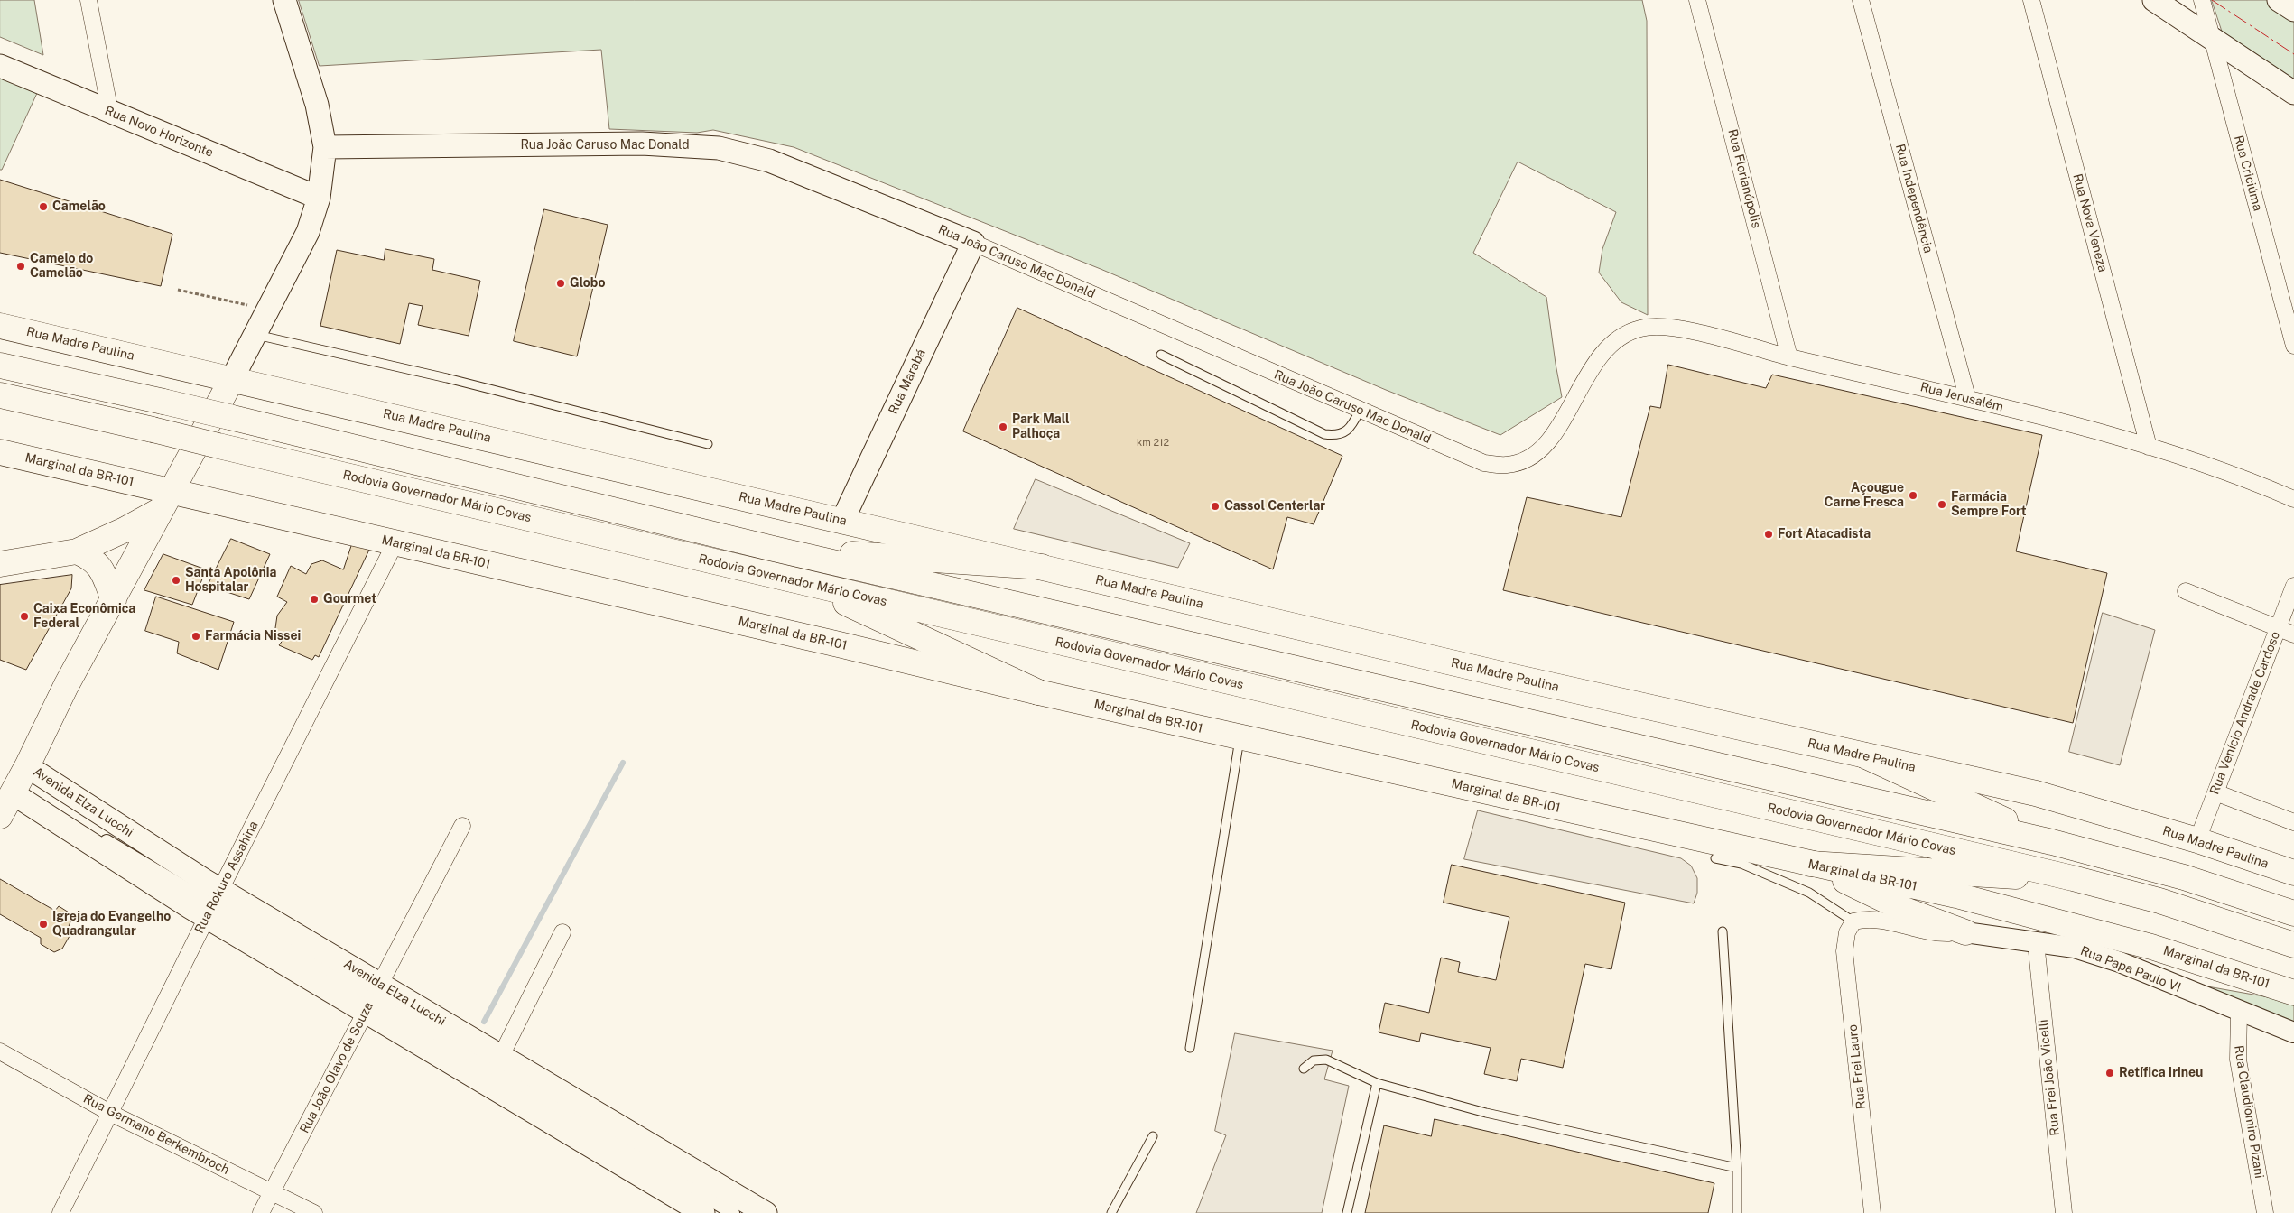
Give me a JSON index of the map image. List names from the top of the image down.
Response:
{
  "streets": {
    "main road": [
      "Rua Novo Horizonte",
      "Rua João Caruso Mac Donald",
      "Rua Madre Paulina",
      "Rua Marabá",
      "Marginal da BR-101",
      "Rodovia Governador Mário Covas",
      "Avenida Elza Lucchi"
    ],
    "street": [
      "Rua Criciúma",
      "Rua Florianópolis",
      "Rua Independência",
      "Rua Nova Veneza",
      "Rua Jerusalém",
      "Rua Venício Andrade Cardoso",
      "Rua Rokuro Assahina",
      "Rua Papa Paulo VI",
      "Rua Frei Lauro",
      "Rua João Olavo de Souza",
      "Rua Frei João Vicelli",
      "Rua Claudiomiro Pizani",
      "Rua Germano Berkembroch"
    ]
  },
  "crossings": [
    ["Rua João Caruso Mac Donald", "Rua Marabá"],
    ["Rua João Caruso Mac Donald", "Rua Jerusalém"],
    ["Rua Florianópolis", "Rua Jerusalém"],
    ["Rua Independência", "Rua Jerusalém"],
    ["Rua Nova Veneza", "Rua Jerusalém"],
    ["Rua Madre Paulina", "Rua Marabá"],
    ["Rua Madre Paulina", "Rua Venício Andrade Cardoso"],
    ["Marginal da BR-101", "Rua Rokuro Assahina"],
    ["Avenida Elza Lucchi", "Rua Rokuro Assahina"],
    ["Avenida Elza Lucchi", "Rua João Olavo de Souza"],
    ["Rua Rokuro Assahina", "Rua Germano Berkembroch"],
    ["Rua Papa Paulo VI", "Rua Frei Lauro"],
    ["Rua Papa Paulo VI", "Rua Frei João Vicelli"],
    ["Rua Papa Paulo VI", "Rua Claudiomiro Pizani"],
    ["Rua João Olavo de Souza", "Rua Germano Berkembroch"]
  ],
  "places": [
    "Camelão",
    "Camelo do Camelão",
    "Globo",
    "Park Mall Palhoça",
    "Açougue Carne Fresca",
    "Farmácia Sempre Fort",
    "Cassol Centerlar",
    "Fort Atacadista",
    "Santa Apolônia Hospitalar",
    "Gourmet",
    "Caixa Econômica Federal",
    "Farmácia Nissei",
    "Igreja do Evangelho Quadrangular",
    "Retífica Irineu"
  ],
  "house_numbers": ["km 212"]
}
